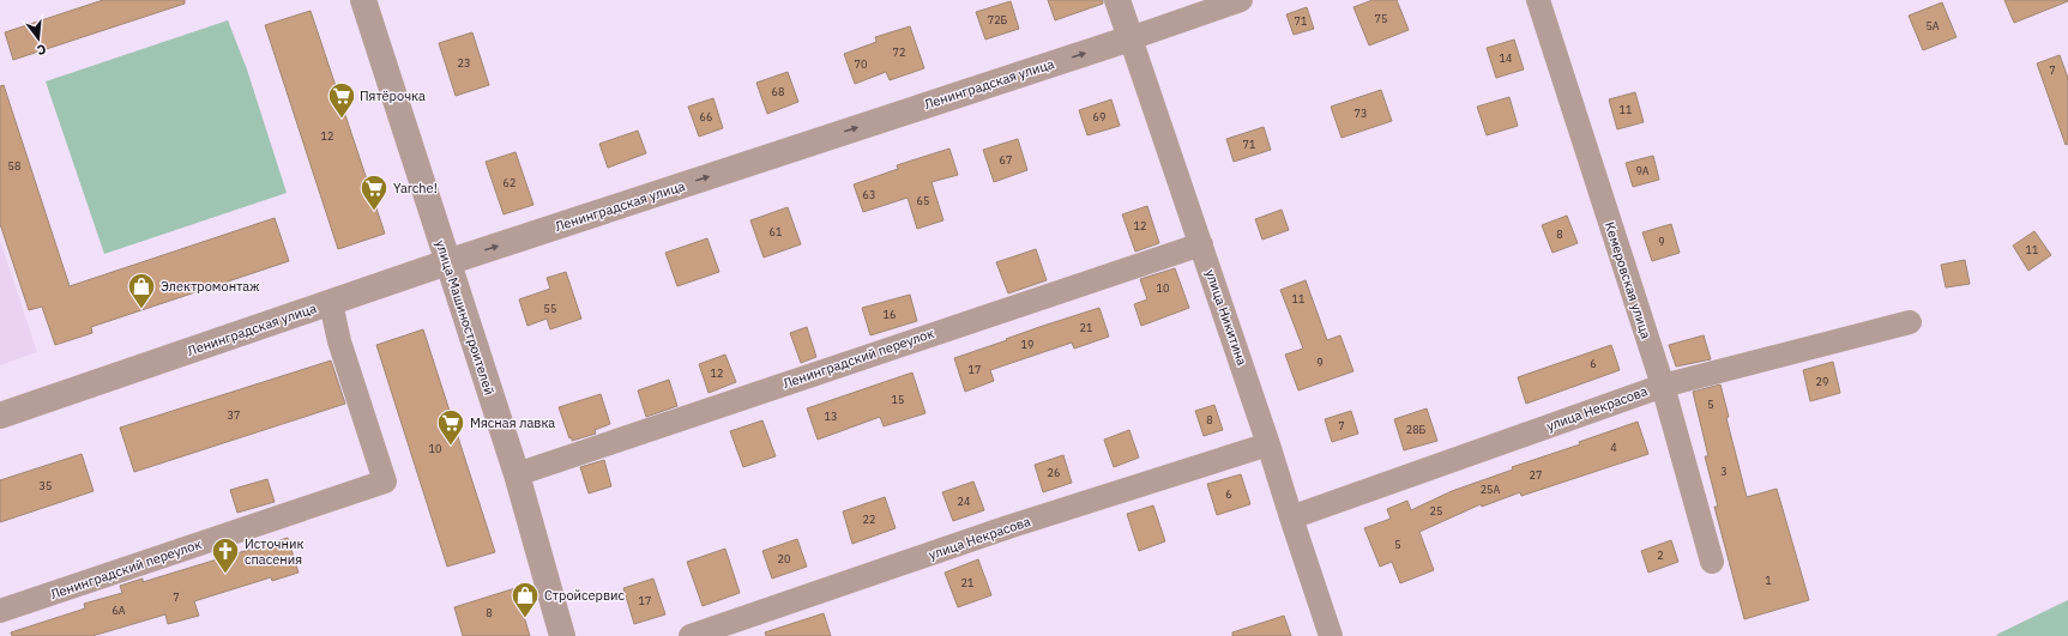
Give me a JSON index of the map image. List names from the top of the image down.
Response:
{
  "streets": {
    "street": [
      "Ленинградская улица",
      "Кемеровская улица",
      "улица Машиностроителей",
      "улица Никитина",
      "Ленинградский переулок",
      "улица Некрасова"
    ]
  },
  "crossings": [
    ["Ленинградская улица", "улица Машиностроителей"],
    ["Ленинградская улица", "улица Никитина"],
    ["Ленинградская улица", "Ленинградский переулок"],
    ["Кемеровская улица", "улица Некрасова"],
    ["улица Машиностроителей", "Ленинградский переулок"],
    ["улица Никитина", "Ленинградский переулок"],
    ["улица Никитина", "улица Некрасова"]
  ],
  "one_way": ["Ленинградская улица"],
  "places": {
    "supermarket": ["Пятёрочка", "Yarche!", "Мясная лавка"],
    "shop": ["Электромонтаж", "Стройсервис"],
    "church": ["Источник спасения"]
  },
  "house_numbers": [
    "75",
    "72Б",
    "71",
    "5А",
    "72",
    "14",
    "23",
    "70",
    "7",
    "68",
    "11",
    "73",
    "66",
    "69",
    "12",
    "71",
    "67",
    "58",
    "9А",
    "62",
    "63",
    "65",
    "12",
    "61",
    "8",
    "9",
    "11",
    "10",
    "11",
    "55",
    "16",
    "21",
    "19",
    "9",
    "6",
    "17",
    "12",
    "29",
    "15",
    "5",
    "37",
    "13",
    "8",
    "7",
    "28Б",
    "4",
    "10",
    "3",
    "26",
    "27",
    "35",
    "25А",
    "6",
    "24",
    "25",
    "22",
    "5",
    "2",
    "20",
    "1",
    "21",
    "7",
    "17",
    "6А",
    "8"
  ],
  "north": "bottom"
}
